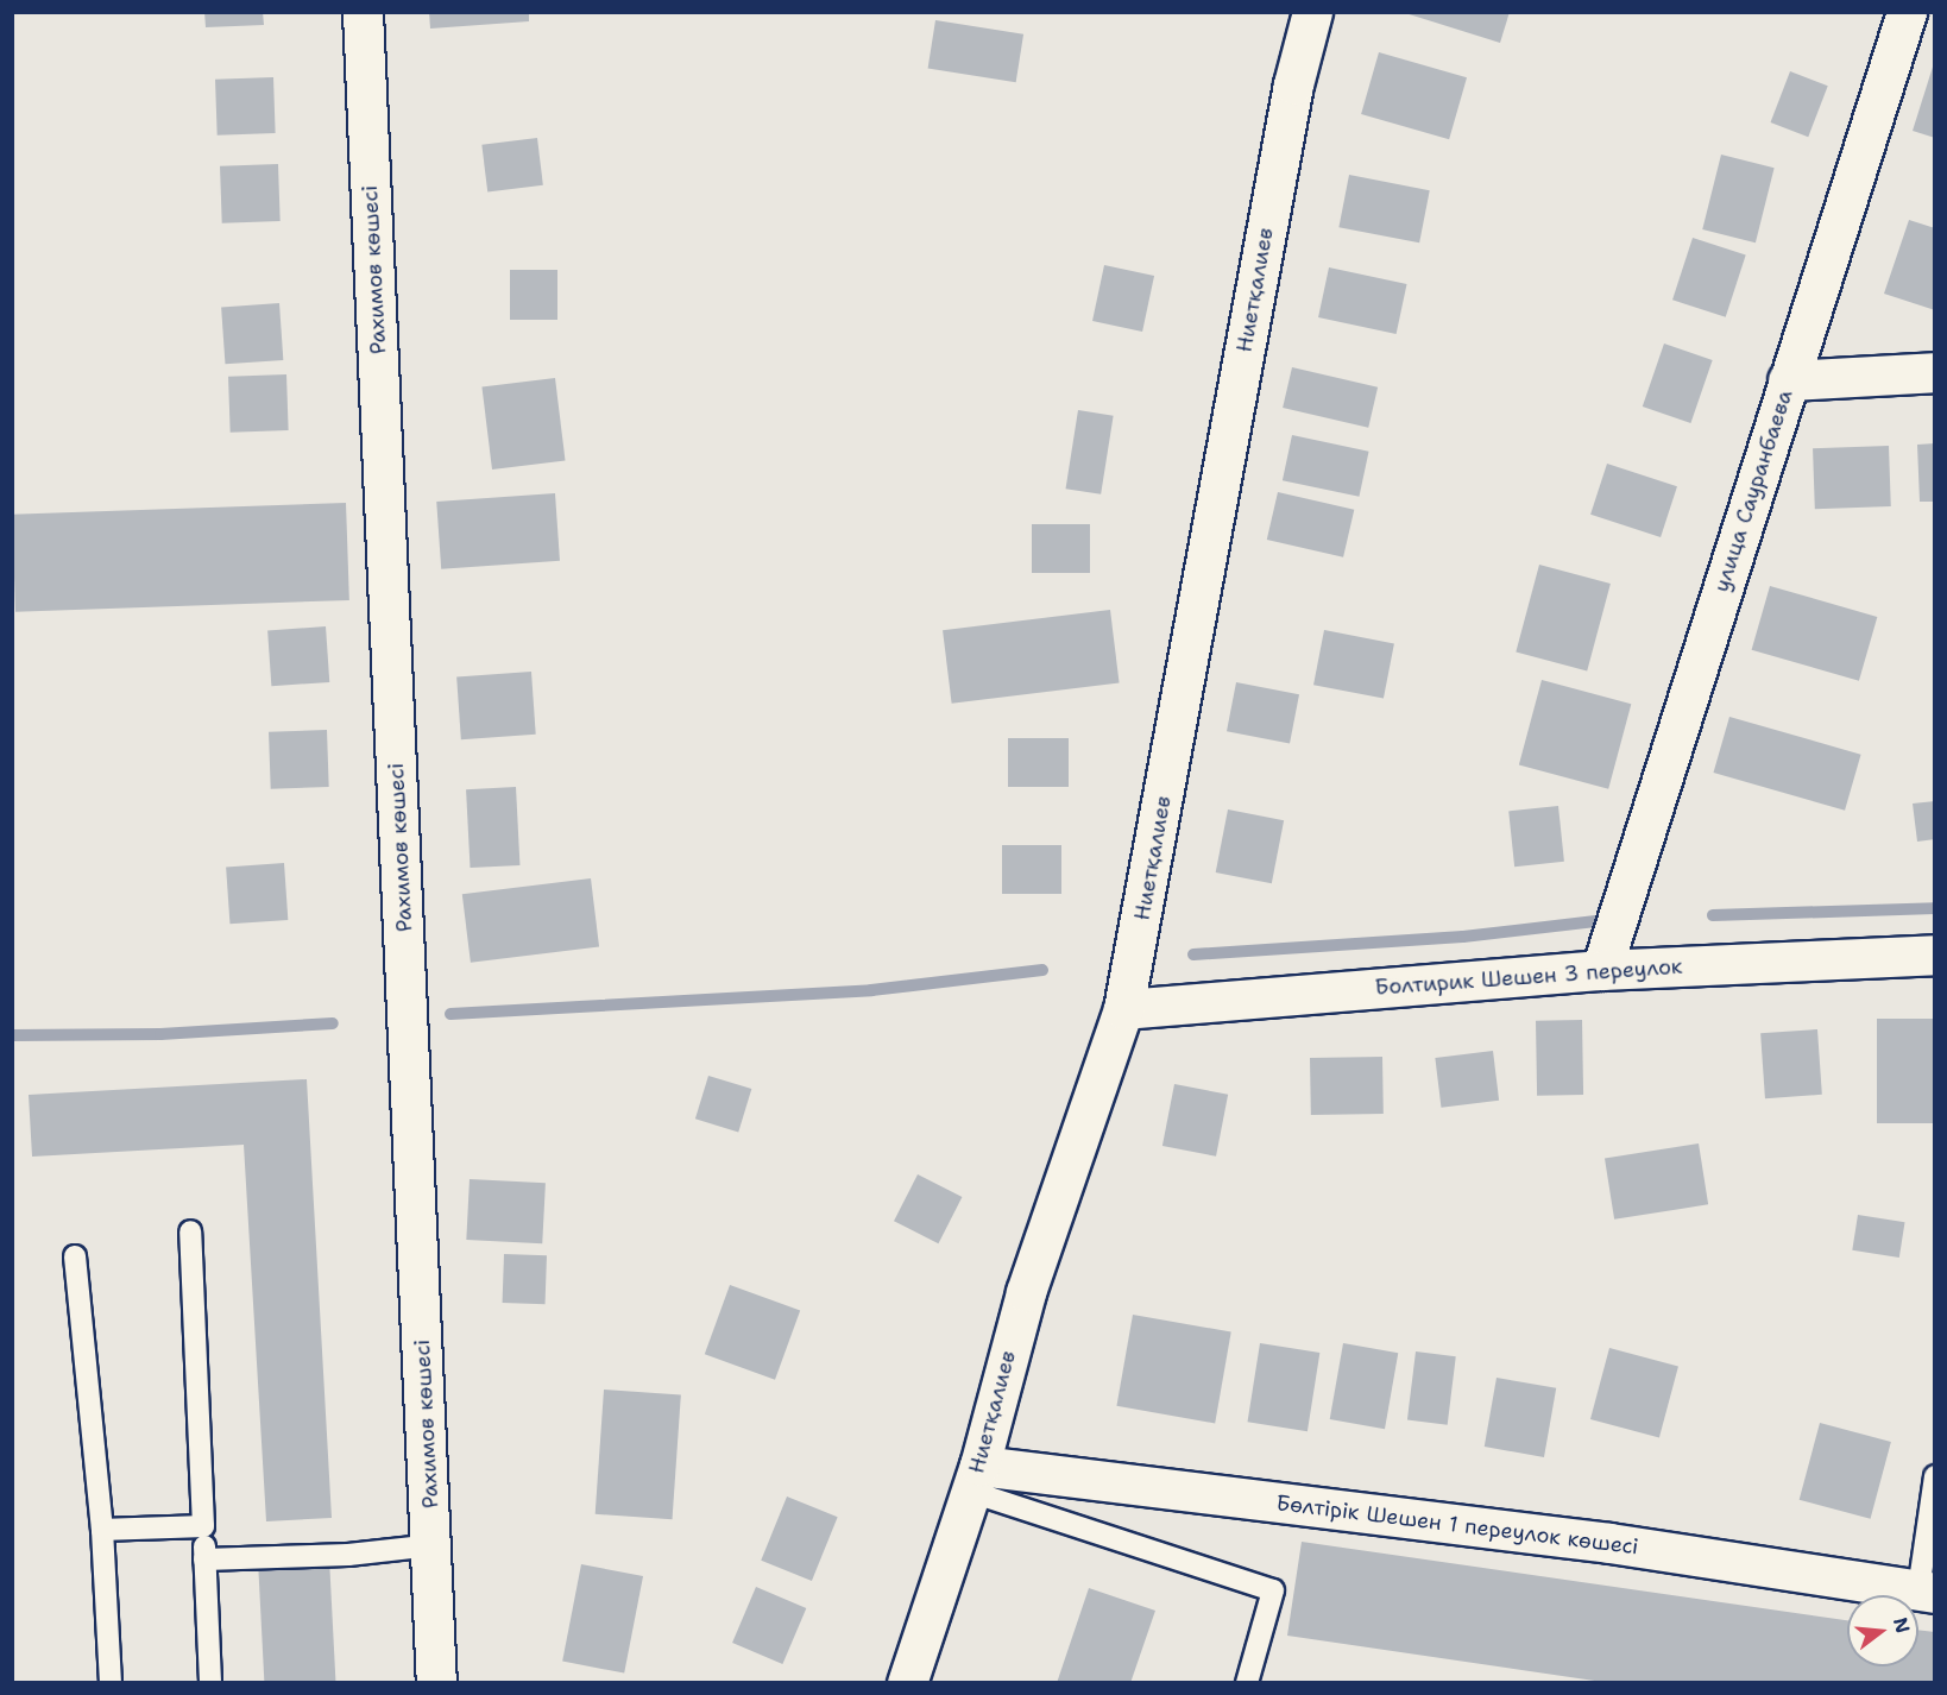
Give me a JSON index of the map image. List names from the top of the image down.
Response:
{
  "streets": {
    "street": [
      "Рахимов көшесі",
      "Ниетқалиев",
      "улица Сауранбаева",
      "Болтирик Шешен 3 переулок",
      "Бөлтірік Шешен 1 переулок көшесі"
    ]
  },
  "crossings": [
    ["Ниетқалиев", "Болтирик Шешен 3 переулок"],
    ["Ниетқалиев", "Бөлтірік Шешен 1 переулок көшесі"],
    ["улица Сауранбаева", "Болтирик Шешен 3 переулок"]
  ],
  "north": "right"
}
